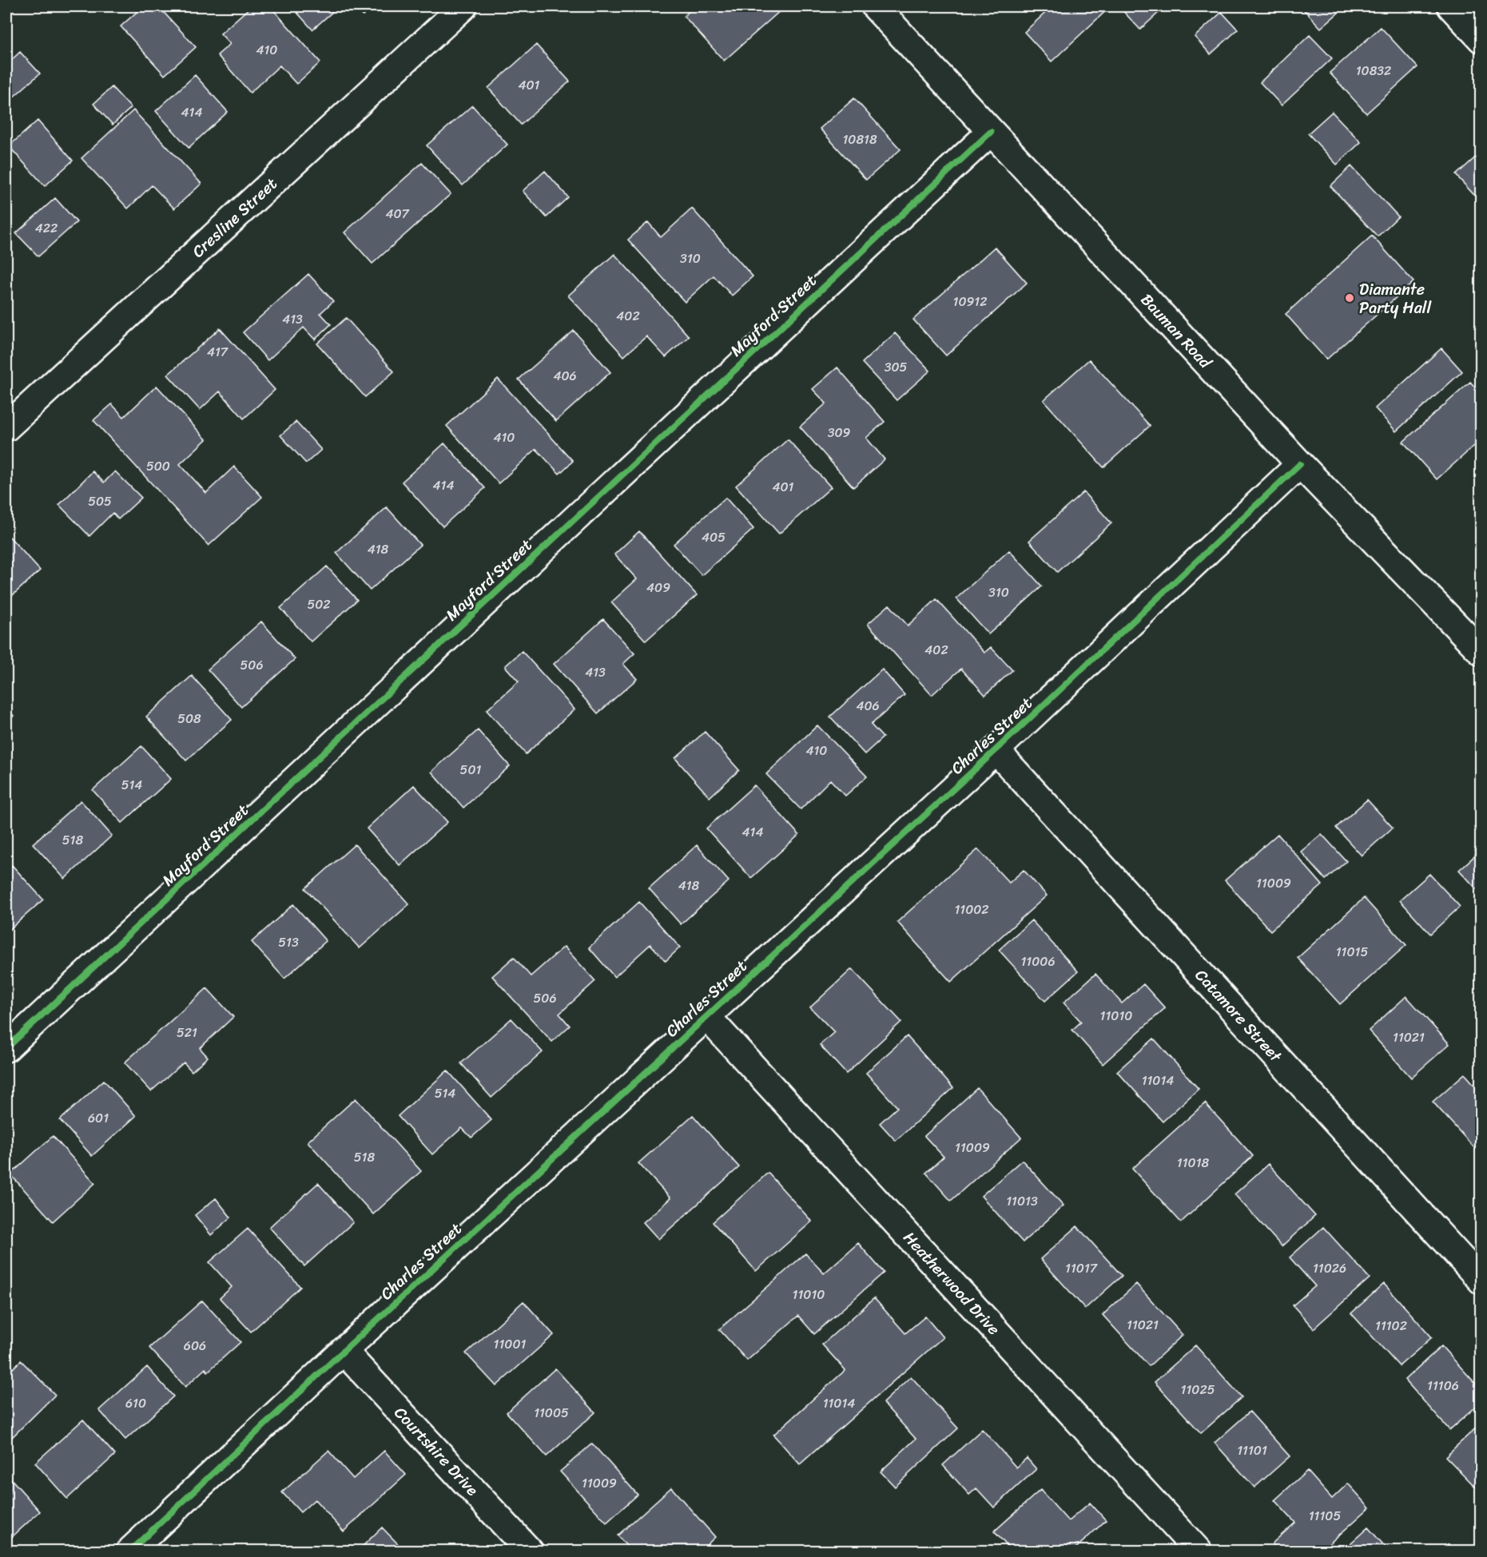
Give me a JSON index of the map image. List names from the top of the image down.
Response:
{
  "streets": {
    "street": [
      "Cresline Street",
      "Mayford Street",
      "Bauman Road",
      "Charles Street",
      "Catamore Street",
      "Heatherwood Drive",
      "Courtshire Drive"
    ]
  },
  "crossings": [
    ["Mayford Street", "Bauman Road"],
    ["Bauman Road", "Charles Street"],
    ["Charles Street", "Catamore Street"],
    ["Charles Street", "Heatherwood Drive"],
    ["Charles Street", "Courtshire Drive"]
  ],
  "places": ["Diamante Party Hall"],
  "house_numbers": [
    "410",
    "10832",
    "401",
    "414",
    "10818",
    "407",
    "422",
    "310",
    "10912",
    "402",
    "413",
    "417",
    "305",
    "406",
    "309",
    "410",
    "500",
    "414",
    "401",
    "505",
    "405",
    "418",
    "409",
    "310",
    "502",
    "402",
    "506",
    "413",
    "406",
    "508",
    "410",
    "501",
    "514",
    "414",
    "518",
    "11009",
    "418",
    "11002",
    "513",
    "11015",
    "11006",
    "506",
    "11010",
    "521",
    "11021",
    "11014",
    "514",
    "601",
    "11009",
    "518",
    "11018",
    "11013",
    "11017",
    "11026",
    "11010",
    "11021",
    "11102",
    "11001",
    "606",
    "11106",
    "11025",
    "610",
    "11014",
    "11005",
    "11101",
    "11009",
    "11105"
  ]
}
